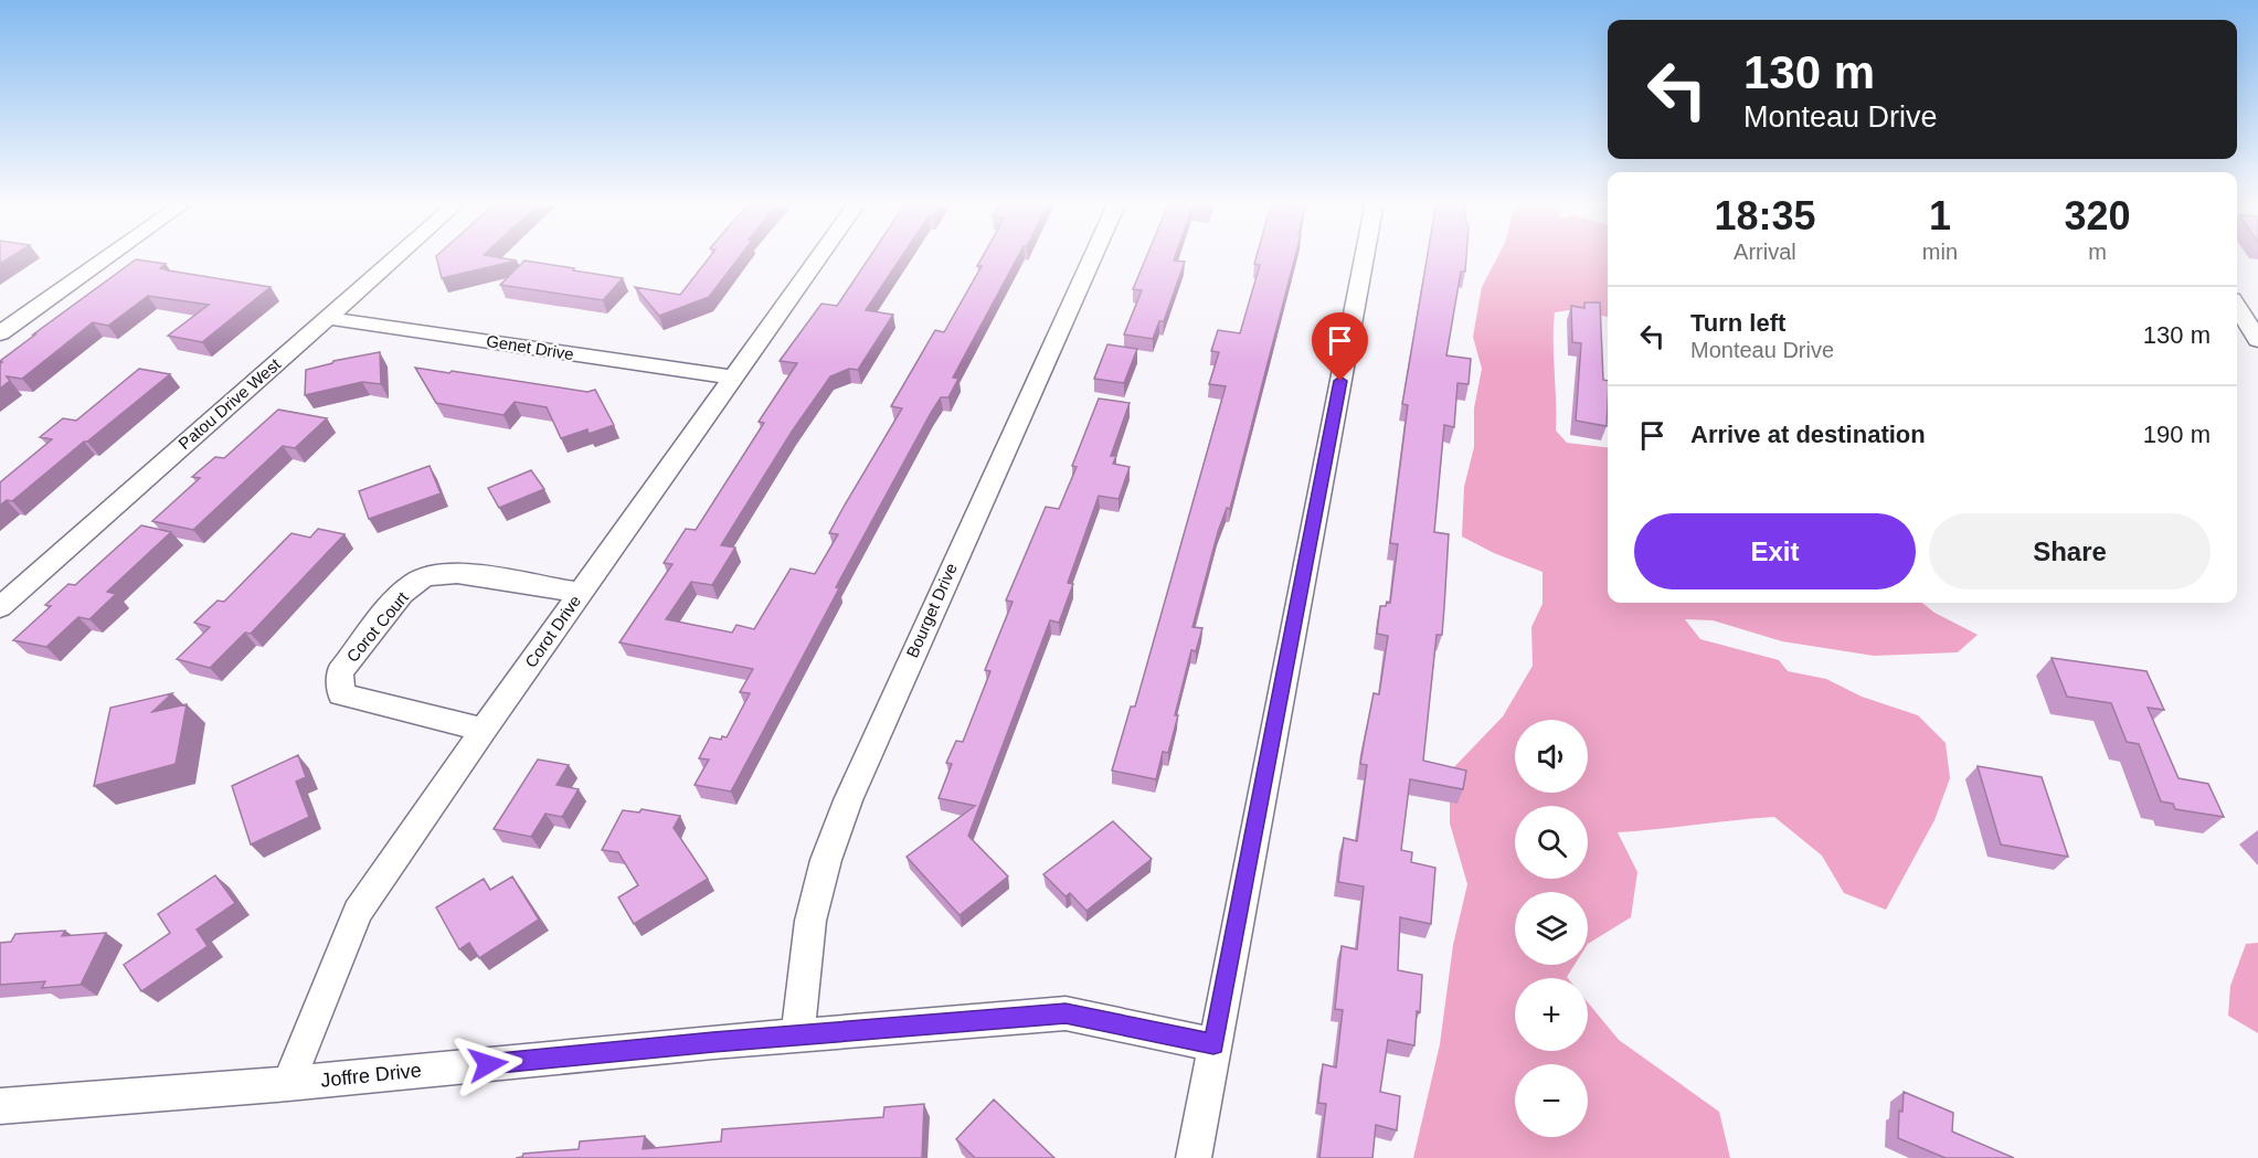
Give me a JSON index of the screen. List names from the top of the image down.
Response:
{
  "streets": {
    "street": [
      "Genet Drive",
      "Patou Drive West",
      "Bourget Drive",
      "Corot Court",
      "Corot Drive",
      "Joffre Drive"
    ]
  },
  "crossings": [
    ["Genet Drive", "Patou Drive West"],
    ["Genet Drive", "Corot Drive"],
    ["Bourget Drive", "Joffre Drive"],
    ["Corot Court", "Corot Drive"],
    ["Corot Drive", "Joffre Drive"]
  ],
  "page": {
    "turn": ["130 m", "Monteau Drive"],
    "eta": [
      "18:35",
      "Arrival",
      "1",
      "min",
      "320",
      "m"
    ],
    "list": [
      {
        "name": "Turn left",
        "note": "Monteau Drive",
        "value": "130 m"
      },
      {
        "name": "Arrive at destination",
        "value": "190 m"
      }
    ],
    "buttons": ["Exit", "Share"],
    "map_buttons": ["+", "−"]
  }
}
